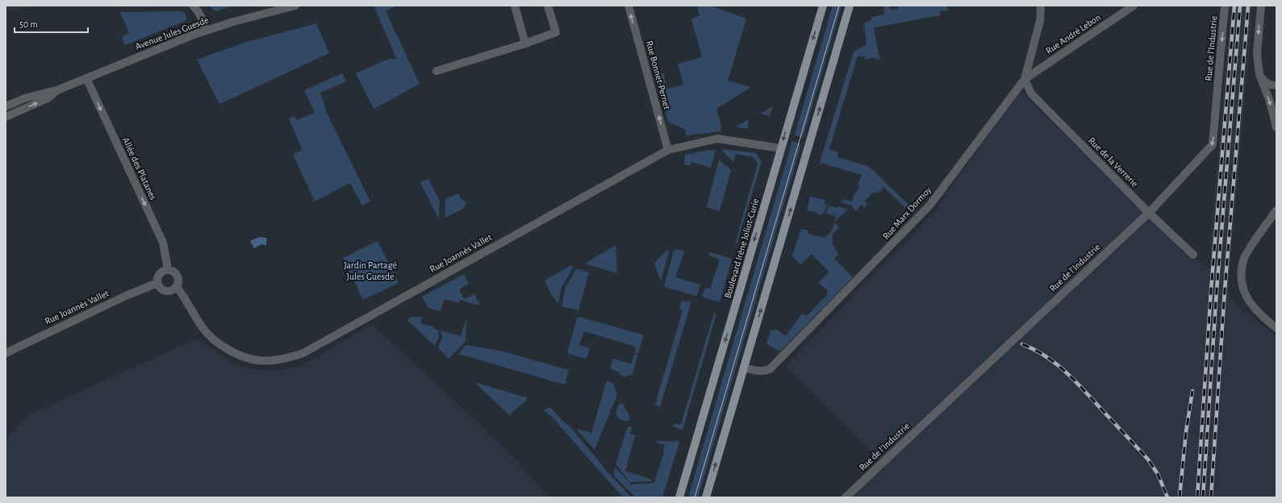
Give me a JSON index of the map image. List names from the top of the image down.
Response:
{
  "streets": {
    "main road": ["Boulevard Irène Joliot-Curie"],
    "street": [
      "Avenue Jules Guesde",
      "Rue André Lebon",
      "Rue de l'Industrie",
      "Rue Bonnet-Pernet",
      "Rue de la Verrerie",
      "Allée des Platanes",
      "Rue Marx Dormoy",
      "Rue Joannès Vallet"
    ]
  },
  "crossings": [
    ["Avenue Jules Guesde", "Allée des Platanes"],
    ["Rue André Lebon", "Rue de la Verrerie"],
    ["Rue André Lebon", "Rue Marx Dormoy"],
    ["Rue de l'Industrie", "Rue de la Verrerie"],
    ["Rue Bonnet-Pernet", "Rue Joannès Vallet"],
    ["Rue de la Verrerie", "Rue Marx Dormoy"],
    ["Allée des Platanes", "Rue Joannès Vallet"],
    ["Boulevard Irène Joliot-Curie", "Rue Joannès Vallet"]
  ],
  "one_way": ["Rue Bonnet-Pernet", "Allée des Platanes"],
  "parks": ["Jardin Partagé Jules Guesde"],
  "scale_bar": "50 m"
}
